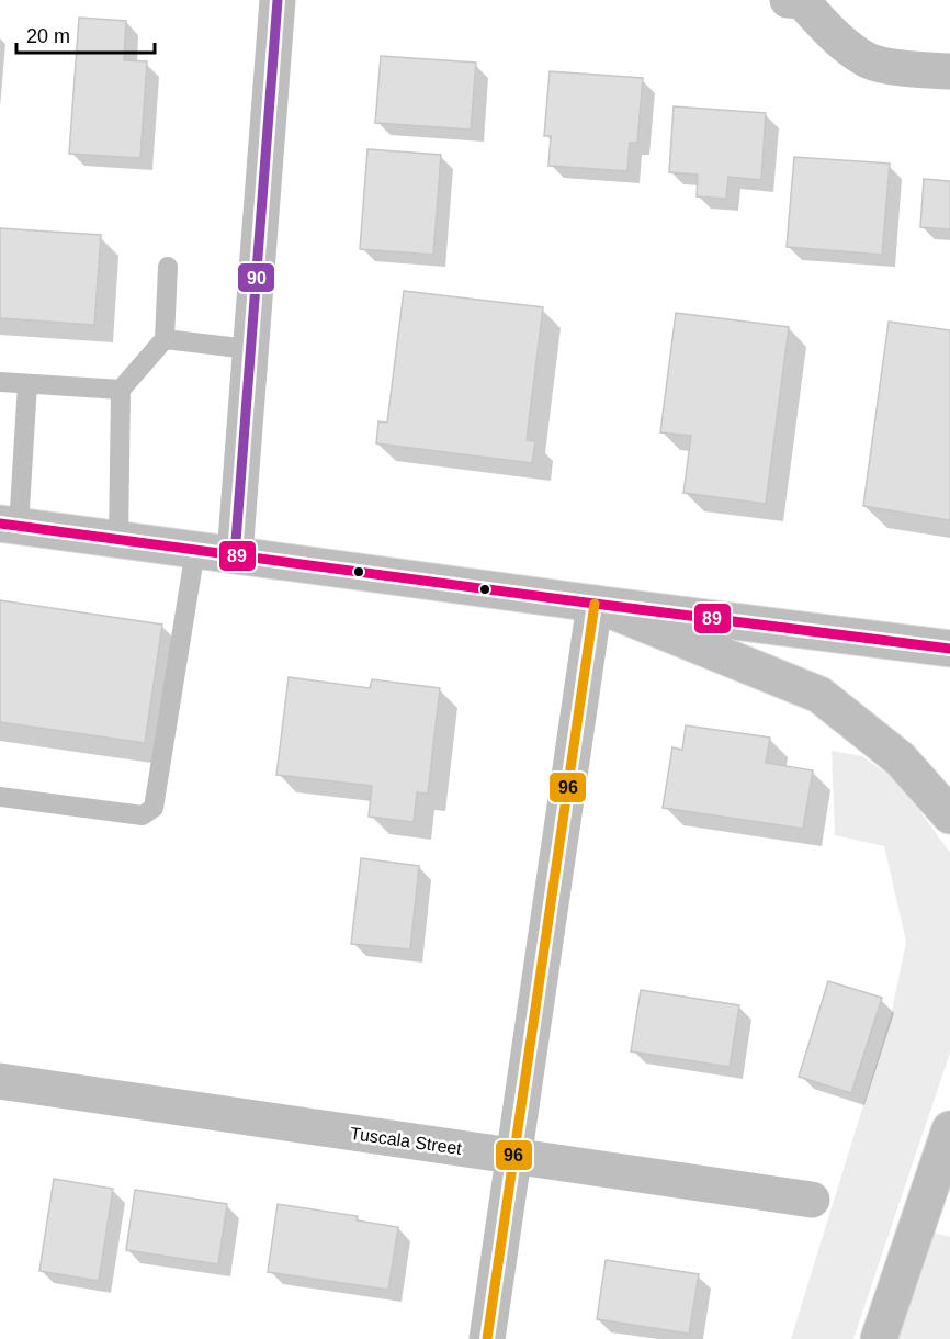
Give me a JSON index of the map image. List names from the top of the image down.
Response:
{
  "streets": {
    "main road": ["Tuscala Street"]
  },
  "lines": ["transit line 90", "transit line 89", "transit line 96"],
  "scale_bar": "20 m"
}
